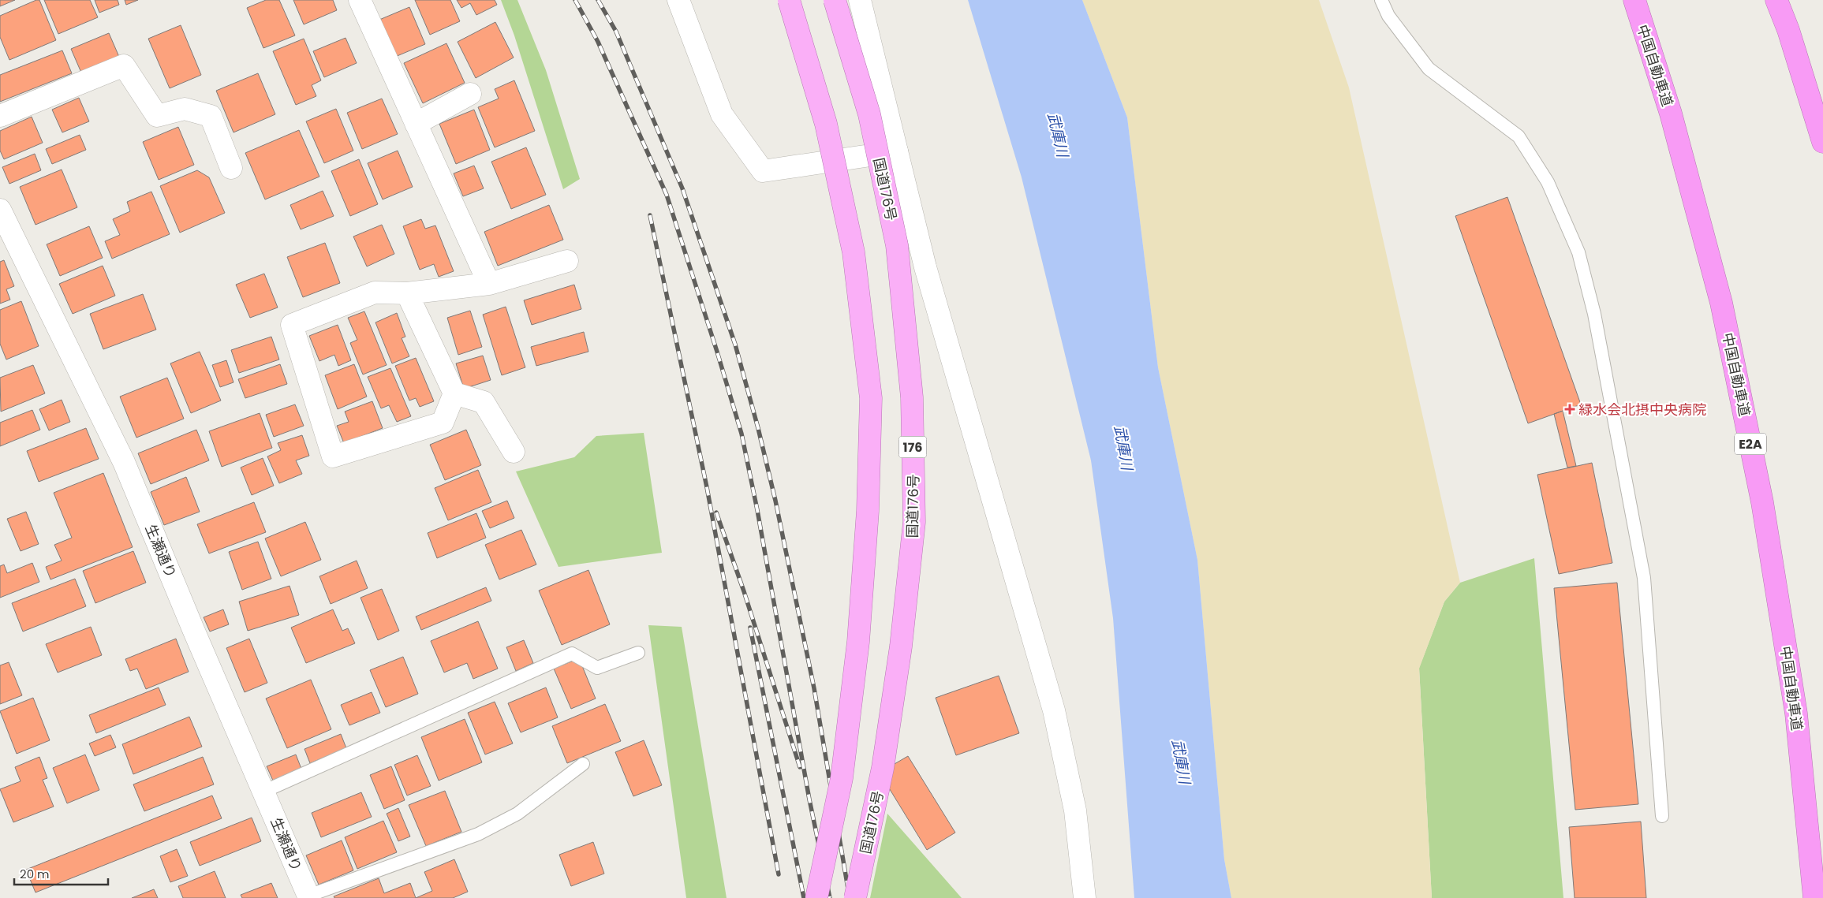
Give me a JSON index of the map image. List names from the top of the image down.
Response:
{
  "streets": {
    "highway": [
      "中国自動車道",
      "国道176号",
      "E2A",
      "176"
    ],
    "street": ["生瀬通り"]
  },
  "water": ["武庫川"],
  "places": {
    "health": ["緑水会北摂中央病院"]
  },
  "scale_bar": "20 m"
}
